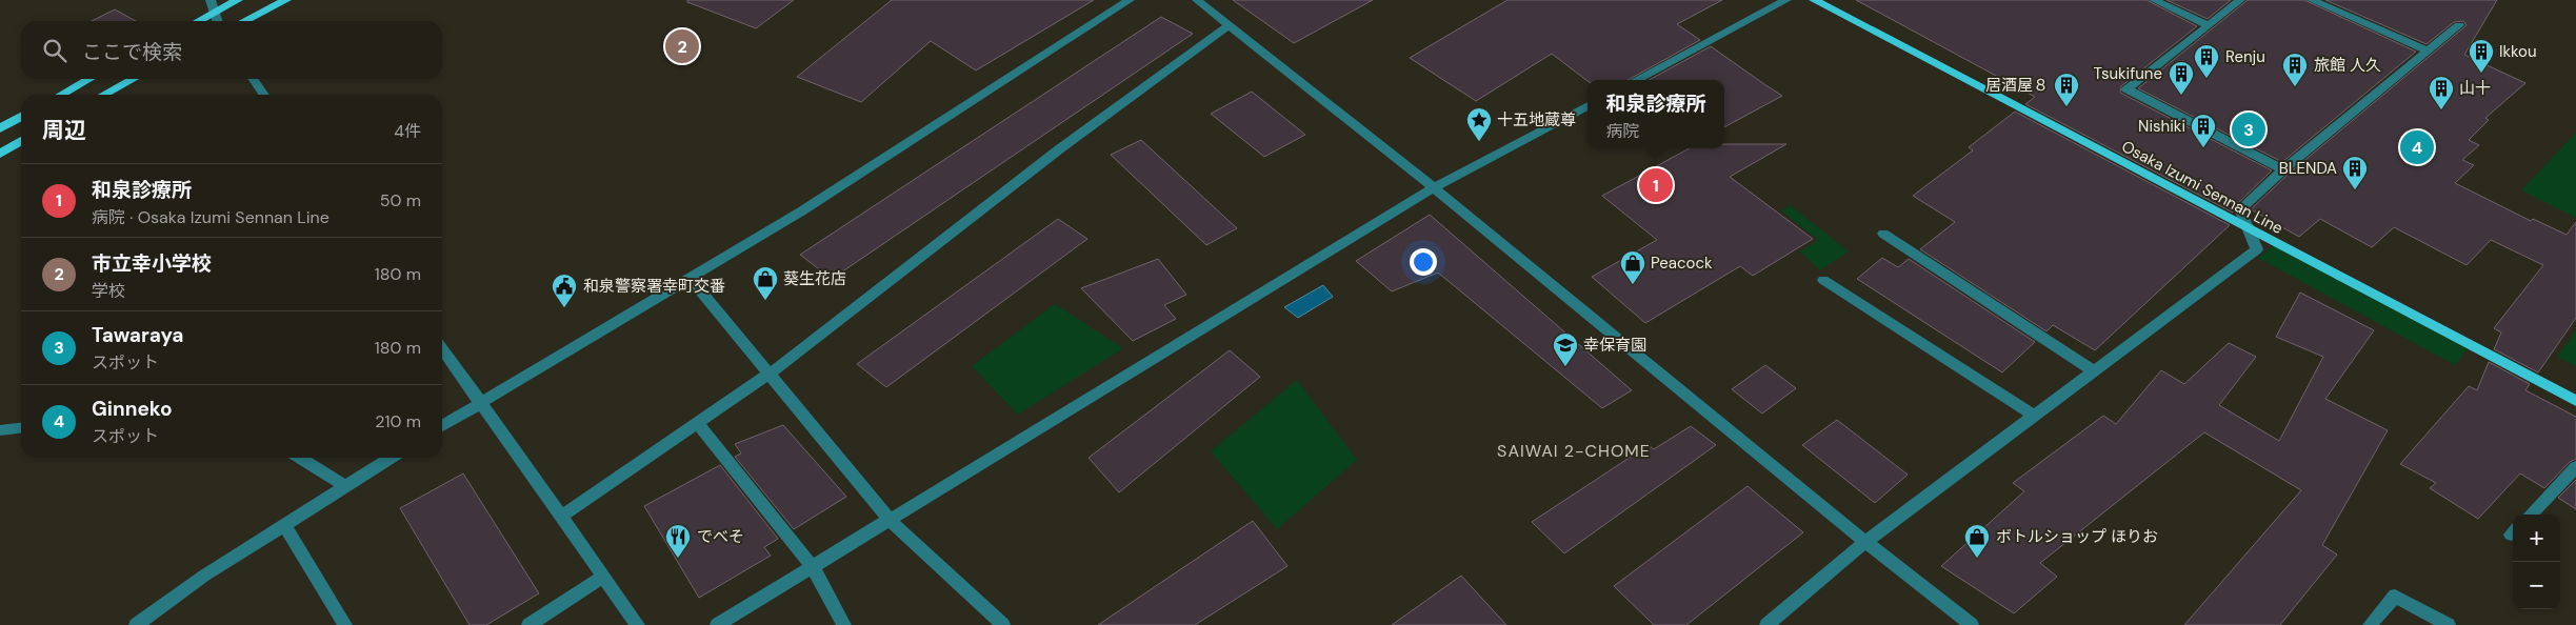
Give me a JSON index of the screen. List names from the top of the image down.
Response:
{
  "streets": {
    "main road": ["Osaka Izumi Sennan Line"]
  },
  "districts": ["SAIWAI 2-CHOME"],
  "places": {
    "building": [
      "Ikkou",
      "Renju",
      "旅館 人久",
      "Tsukifune",
      "居酒屋８",
      "山十",
      "Nishiki",
      "BLENDA"
    ],
    "place": ["十五地蔵尊"],
    "shop": ["Peacock", "葵生花店", "ボトルショップ ほりお"],
    "public building": ["和泉警察署幸町交番"],
    "school or university": ["幸保育園"],
    "restaurant": ["でべそ"]
  },
  "page": {
    "search": "ここで検索",
    "pins": [
      "2",
      "3",
      "4",
      "1"
    ],
    "popup": ["和泉診療所", "病院"],
    "heading": ["周辺", "4件"],
    "list": [
      {
        "mark": "1",
        "name": "和泉診療所",
        "note": "病院 · Osaka Izumi Sennan Line",
        "value": "50 m"
      },
      {
        "mark": "2",
        "name": "市立幸小学校",
        "note": "学校",
        "value": "180 m"
      },
      {
        "mark": "3",
        "name": "Tawaraya",
        "note": "スポット",
        "value": "180 m"
      },
      {
        "mark": "4",
        "name": "Ginneko",
        "note": "スポット",
        "value": "210 m"
      }
    ],
    "map_buttons": ["+", "−"]
  }
}
